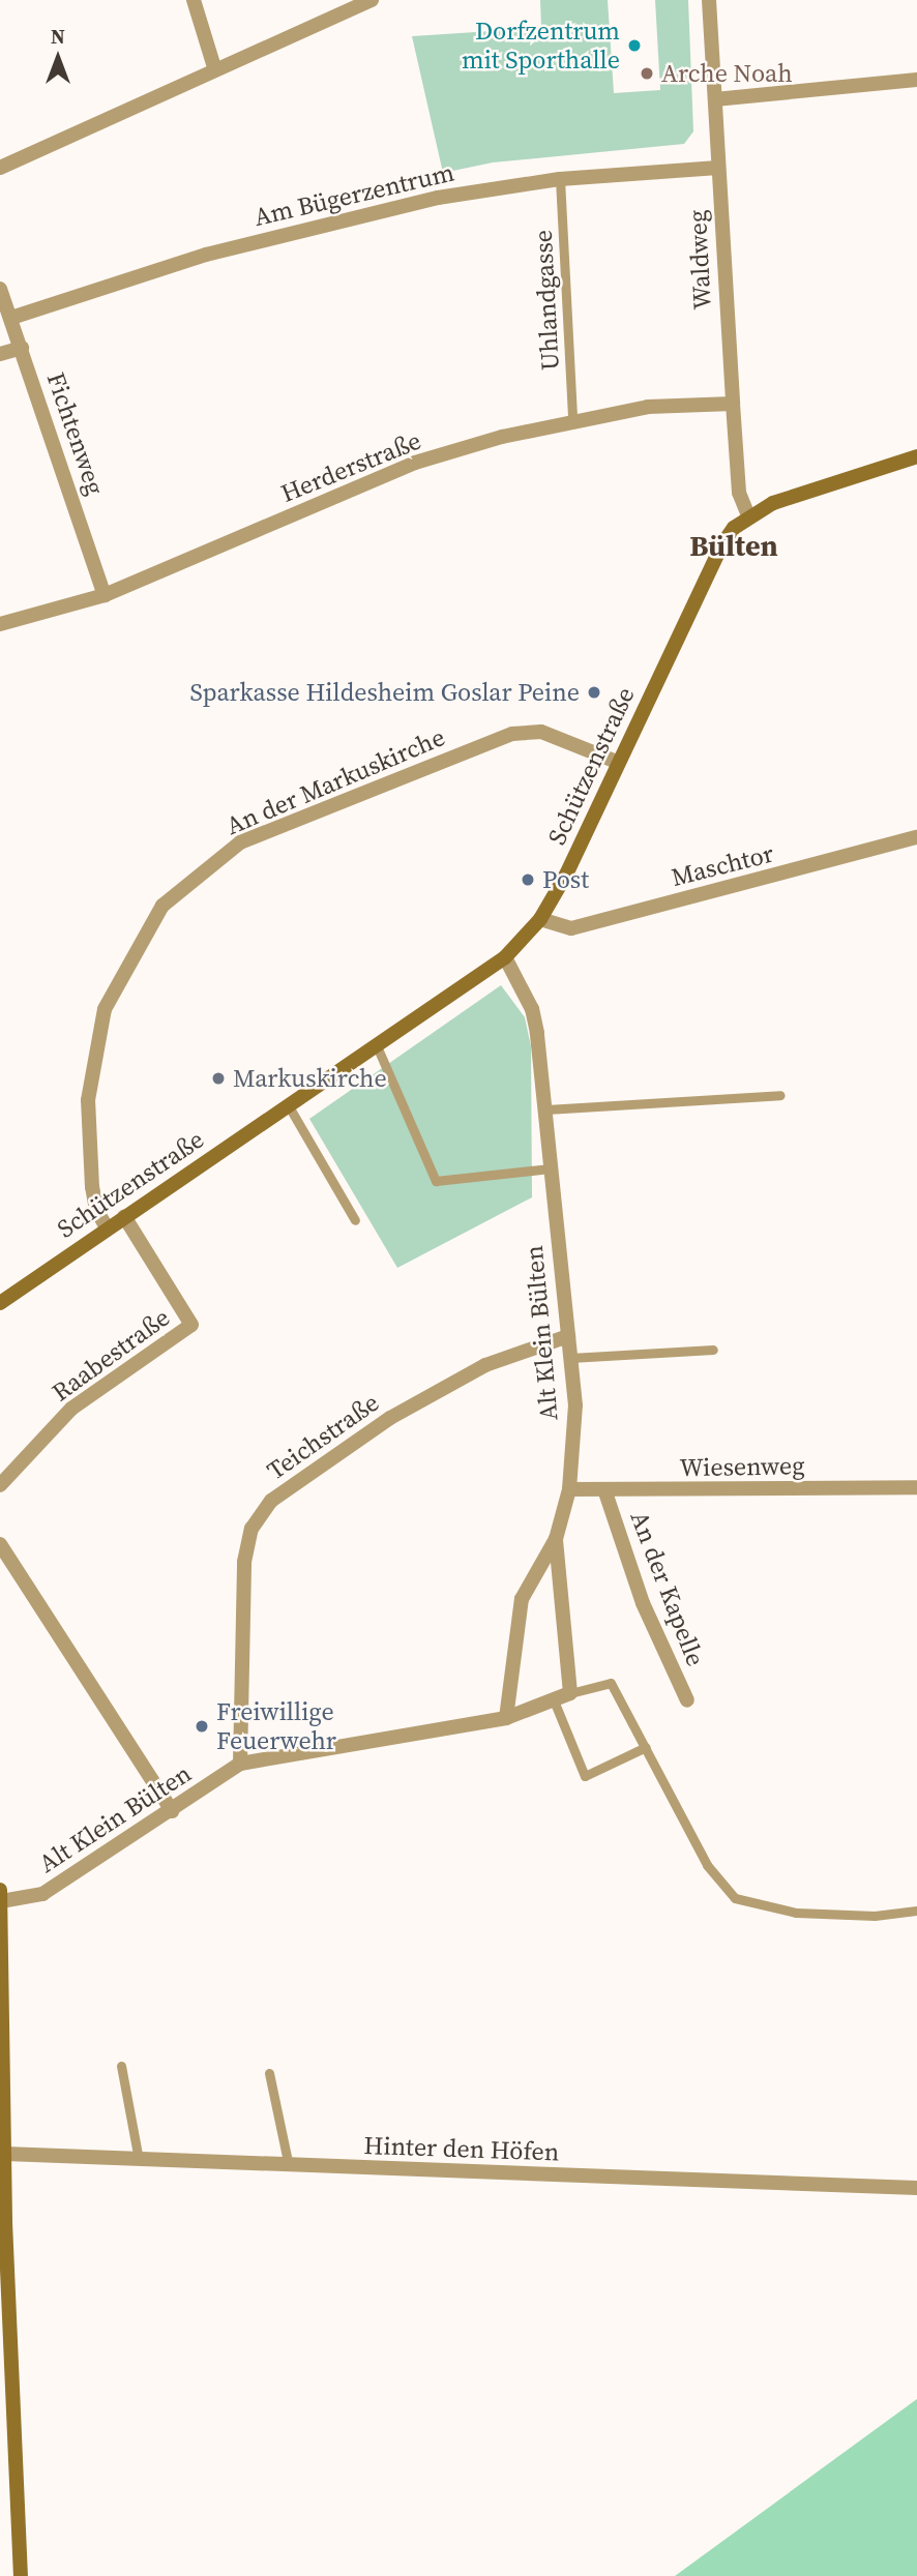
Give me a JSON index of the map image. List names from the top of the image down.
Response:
{
  "streets": {
    "street": [
      "Am Bügerzentrum",
      "Waldweg",
      "Fichtenweg",
      "Herderstraße",
      "Schützenstraße",
      "An der Markuskirche",
      "Maschtor",
      "Alt Klein Bülten",
      "Raabestraße",
      "Teichstraße",
      "Wiesenweg",
      "An der Kapelle",
      "Hinter den Höfen"
    ],
    "lane": ["Uhlandgasse"]
  },
  "crossings": [
    ["Am Bügerzentrum", "Waldweg"],
    ["Am Bügerzentrum", "Uhlandgasse"],
    ["Am Bügerzentrum", "Fichtenweg"],
    ["Waldweg", "Herderstraße"],
    ["Waldweg", "Schützenstraße"],
    ["Uhlandgasse", "Herderstraße"],
    ["Fichtenweg", "Herderstraße"],
    ["Schützenstraße", "An der Markuskirche"],
    ["Schützenstraße", "Maschtor"],
    ["Schützenstraße", "Alt Klein Bülten"],
    ["Schützenstraße", "Raabestraße"],
    ["Alt Klein Bülten", "Teichstraße"],
    ["Alt Klein Bülten", "Wiesenweg"],
    ["Wiesenweg", "An der Kapelle"]
  ],
  "districts": ["Bülten"],
  "places": [
    "Dorfzentrum mit Sporthalle",
    "Arche Noah",
    "Sparkasse Hildesheim Goslar Peine",
    "Post",
    "Markuskirche",
    "Freiwillige Feuerwehr"
  ],
  "north": "top"
}
